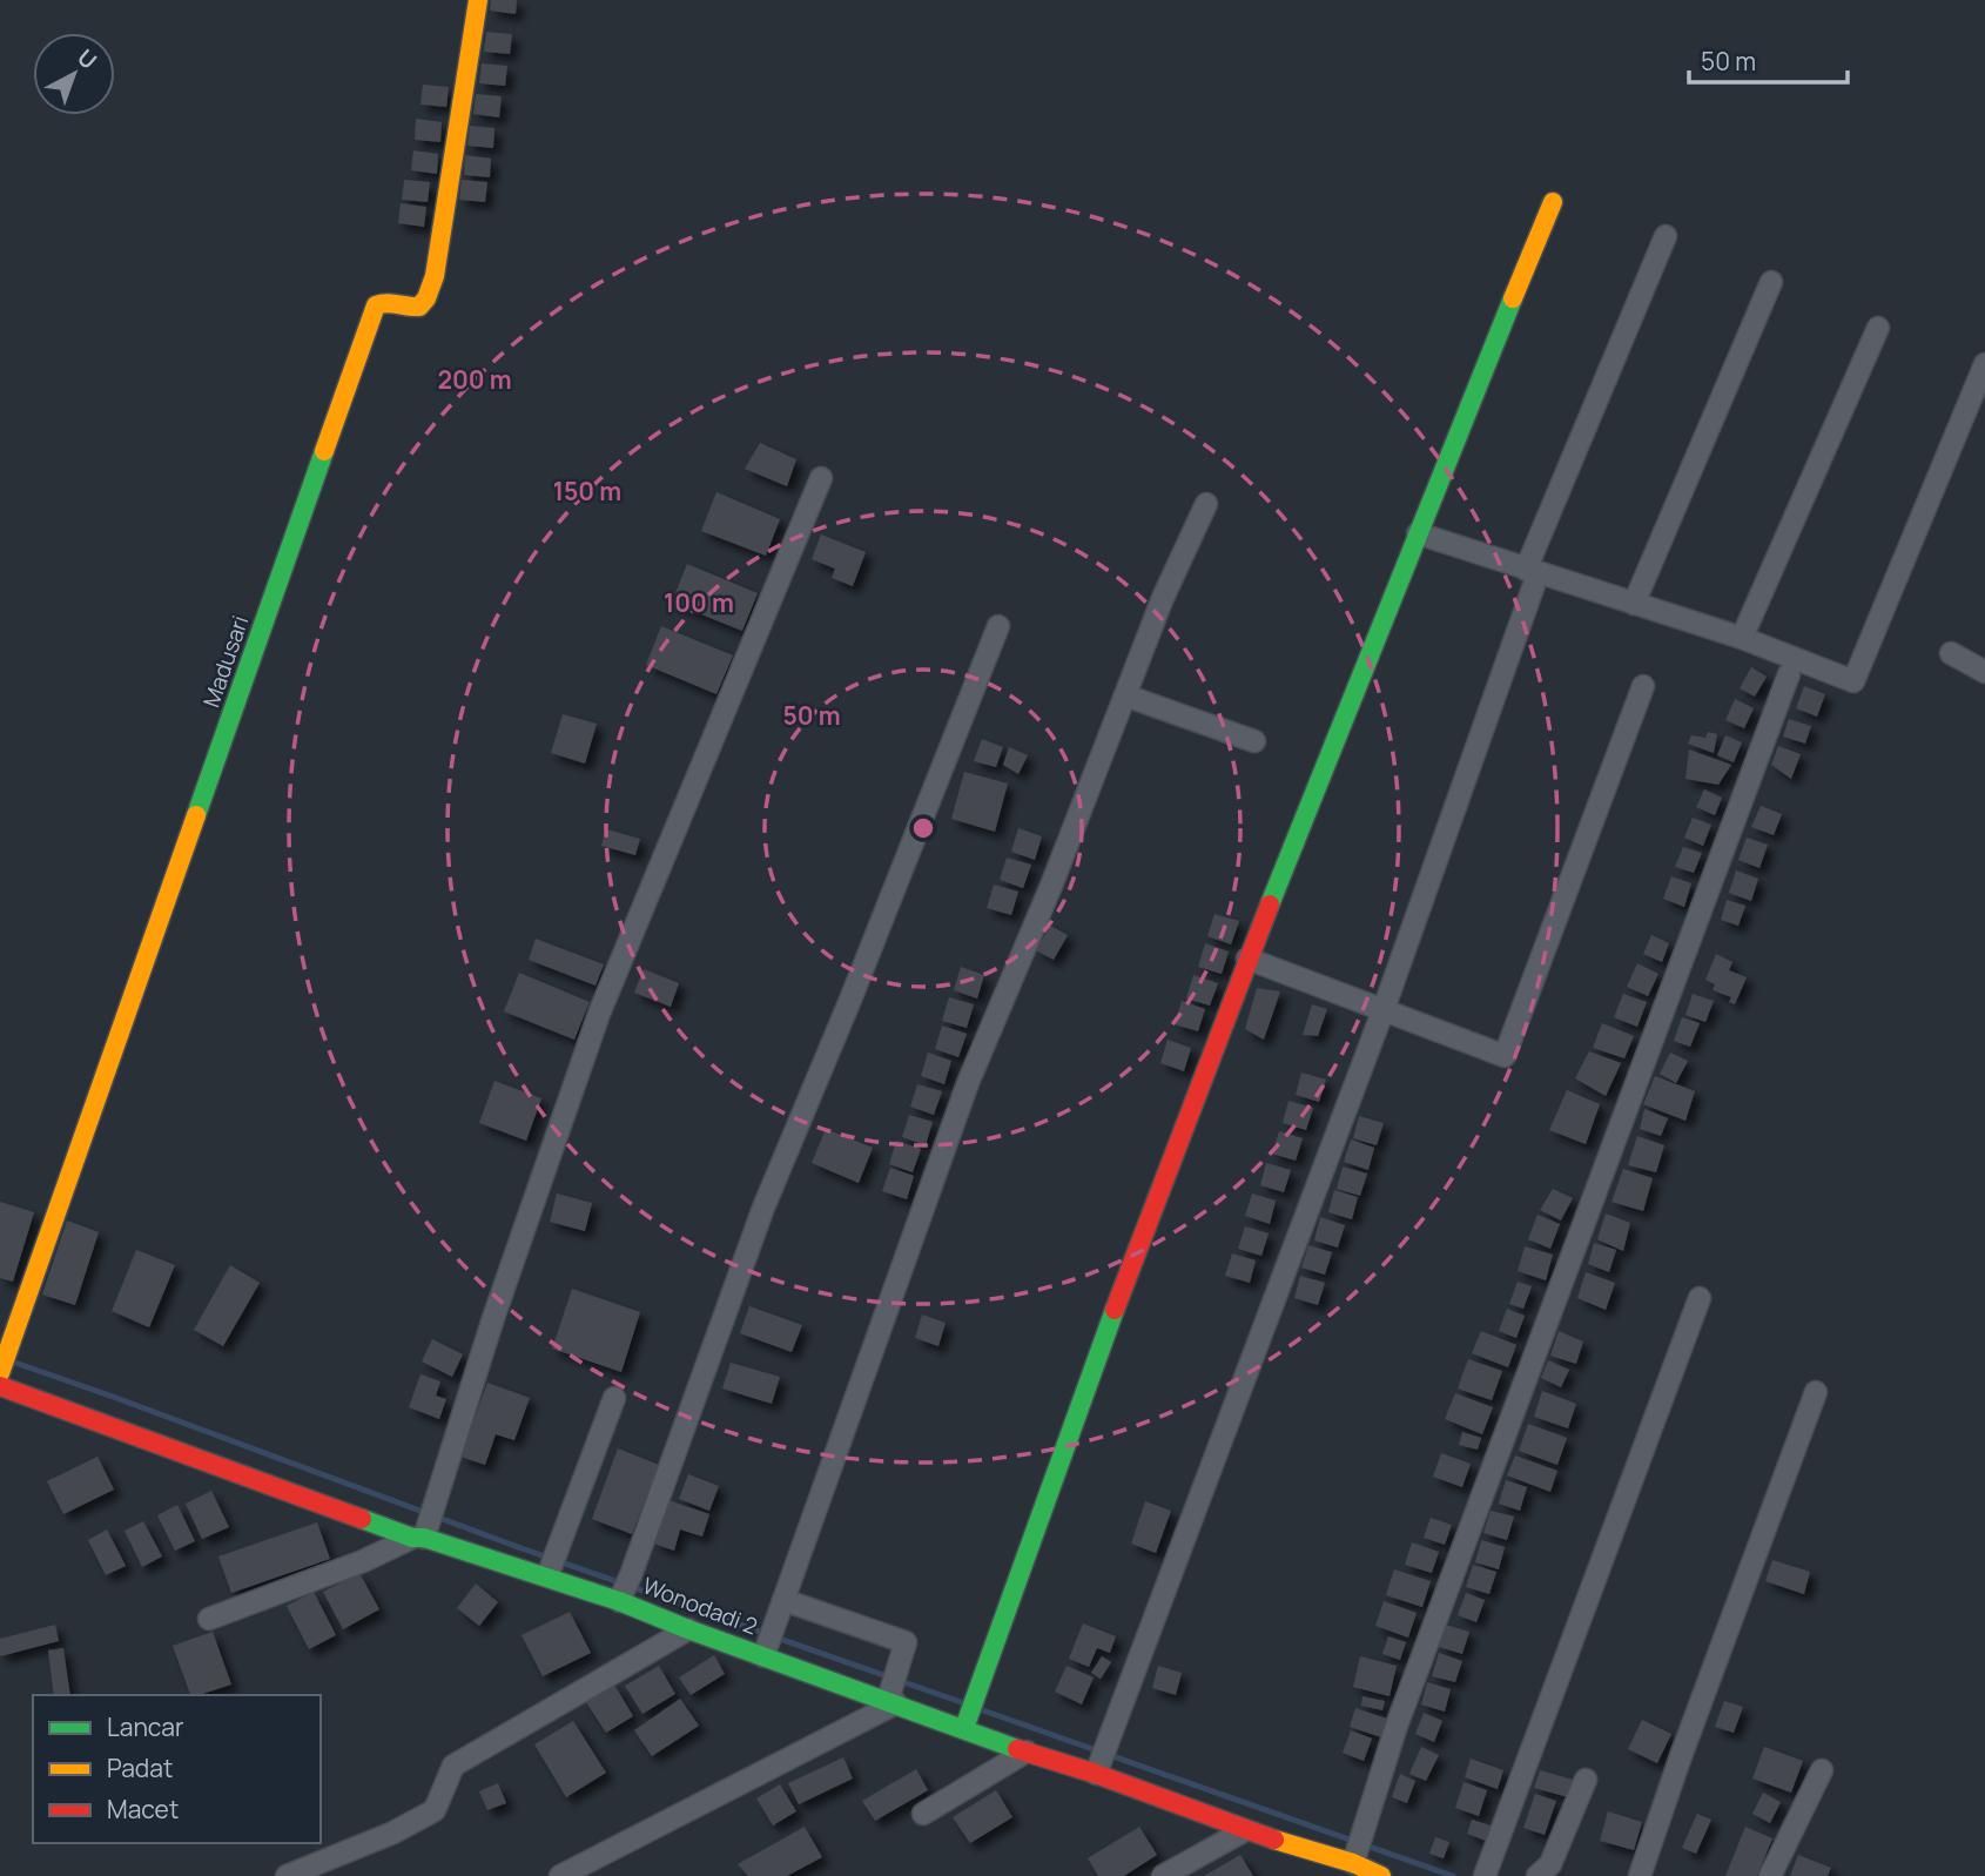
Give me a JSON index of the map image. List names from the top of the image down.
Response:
{
  "streets": {
    "street": ["Madusari", "Wonodadi 2"]
  },
  "legend": ["Lancar", "Padat", "Macet"],
  "scale_bar": "50 m",
  "north": "top right",
  "rings": [
    "200 m",
    "150 m",
    "100 m",
    "50 m"
  ]
}
